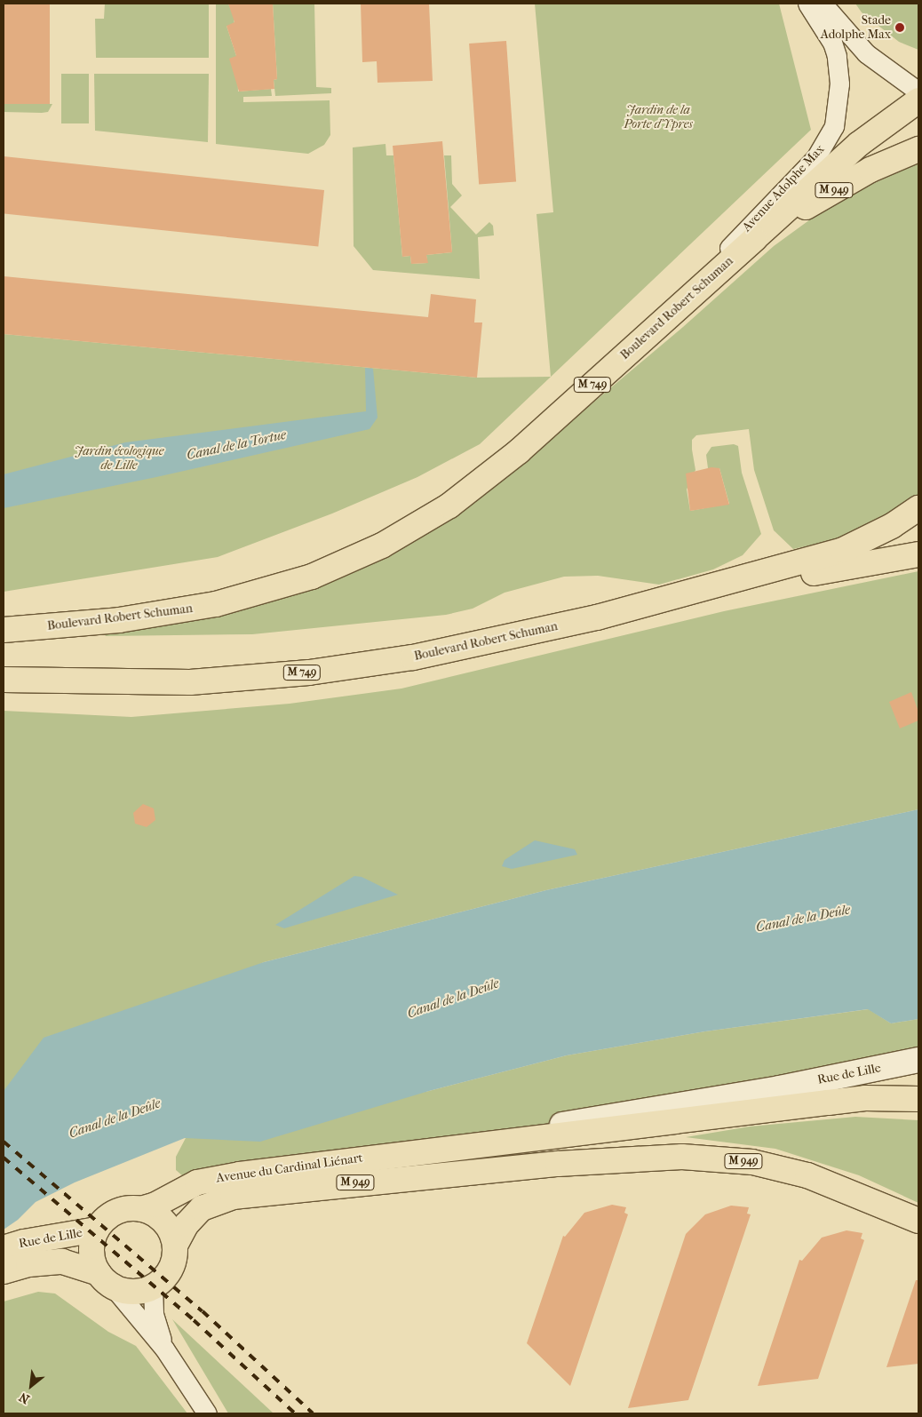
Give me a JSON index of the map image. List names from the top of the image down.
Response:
{
  "streets": {
    "main road": [
      "M 949",
      "Boulevard Robert Schuman",
      "M 749",
      "Rue de Lille",
      "Avenue du Cardinal Liénart"
    ],
    "street": ["Avenue Adolphe Max"]
  },
  "crossings": [
    ["Avenue Adolphe Max", "Boulevard Robert Schuman"],
    ["M 949", "Boulevard Robert Schuman"],
    ["M 949", "Rue de Lille"],
    ["M 949", "Avenue du Cardinal Liénart"],
    ["Boulevard Robert Schuman", "M 749"],
    ["Rue de Lille", "Avenue du Cardinal Liénart"]
  ],
  "water": ["Canal de la Tortue", "Canal de la Deûle"],
  "parks": ["Jardin de la Porte d'Ypres", "Jardin écologique de Lille"],
  "places": ["Stade Adolphe Max"],
  "north": "bottom left"
}
